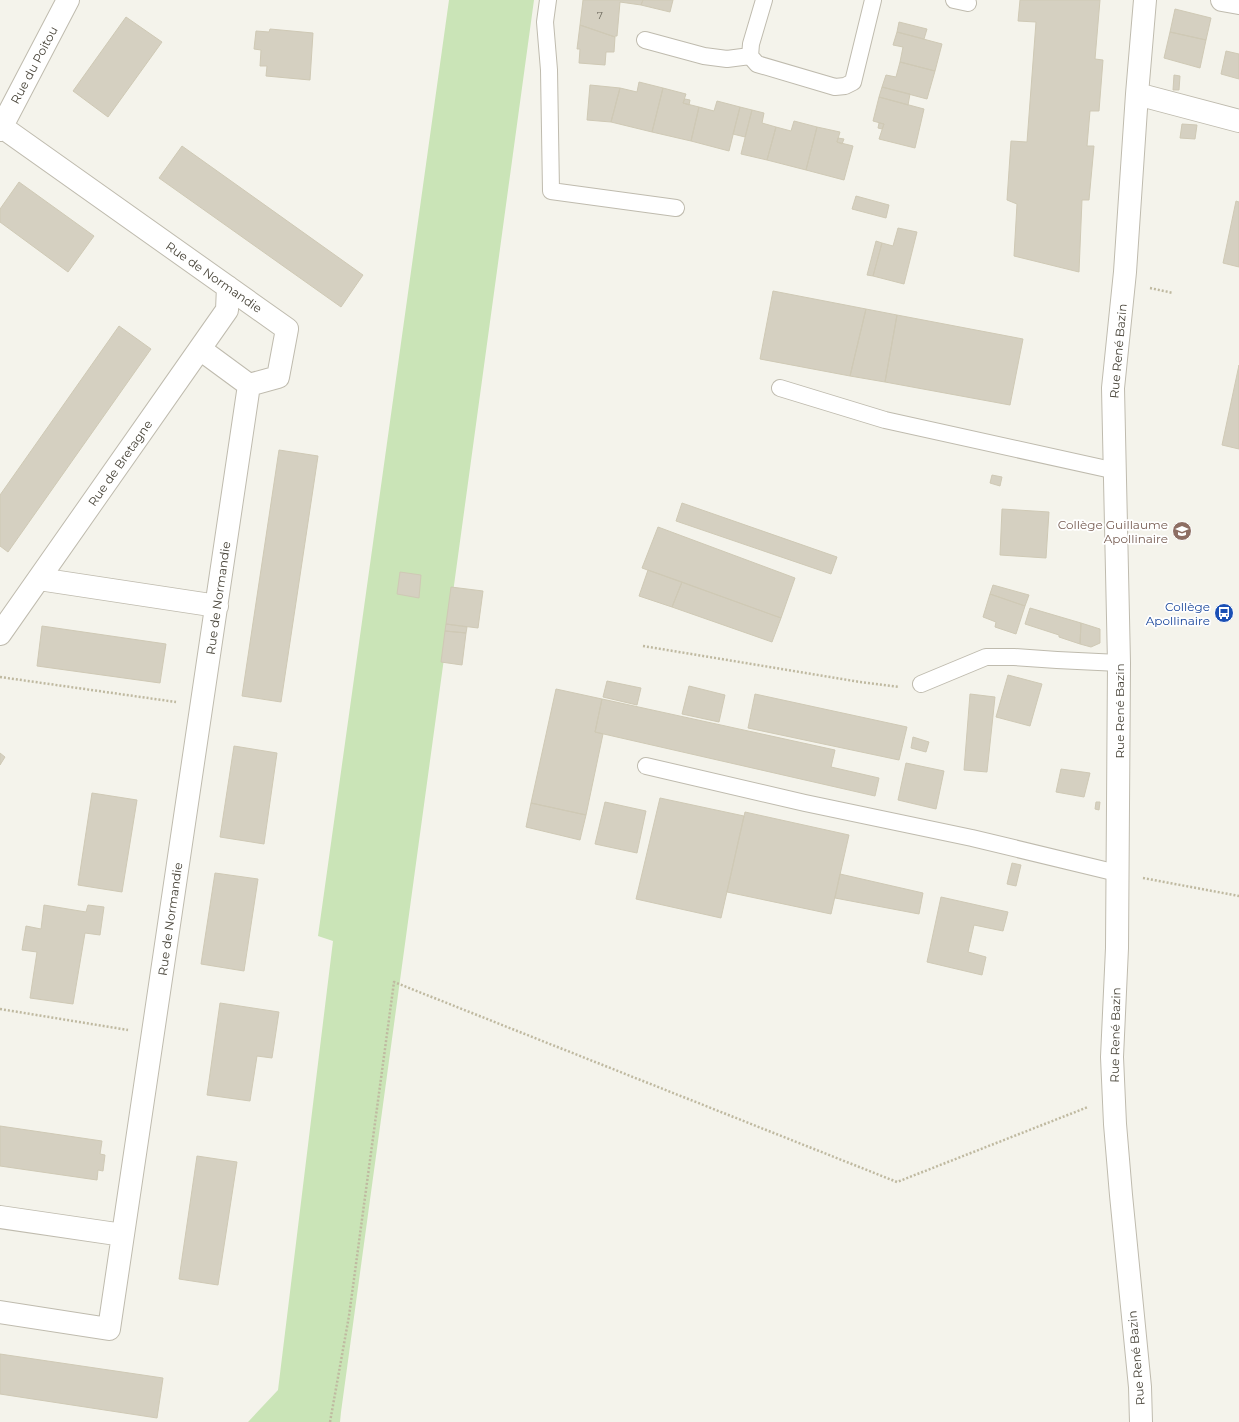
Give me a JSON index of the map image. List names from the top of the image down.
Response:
{
  "streets": {
    "street": [
      "Rue du Poitou",
      "Rue de Normandie",
      "Rue René Bazin",
      "Rue de Bretagne"
    ]
  },
  "crossings": [
    ["Rue du Poitou", "Rue de Normandie"],
    ["Rue de Normandie", "Rue de Bretagne"]
  ],
  "places": {
    "school or university": ["Collège Guillaume Apollinaire"],
    "bus stop": ["Collège Apollinaire"]
  },
  "house_numbers": ["7"]
}
